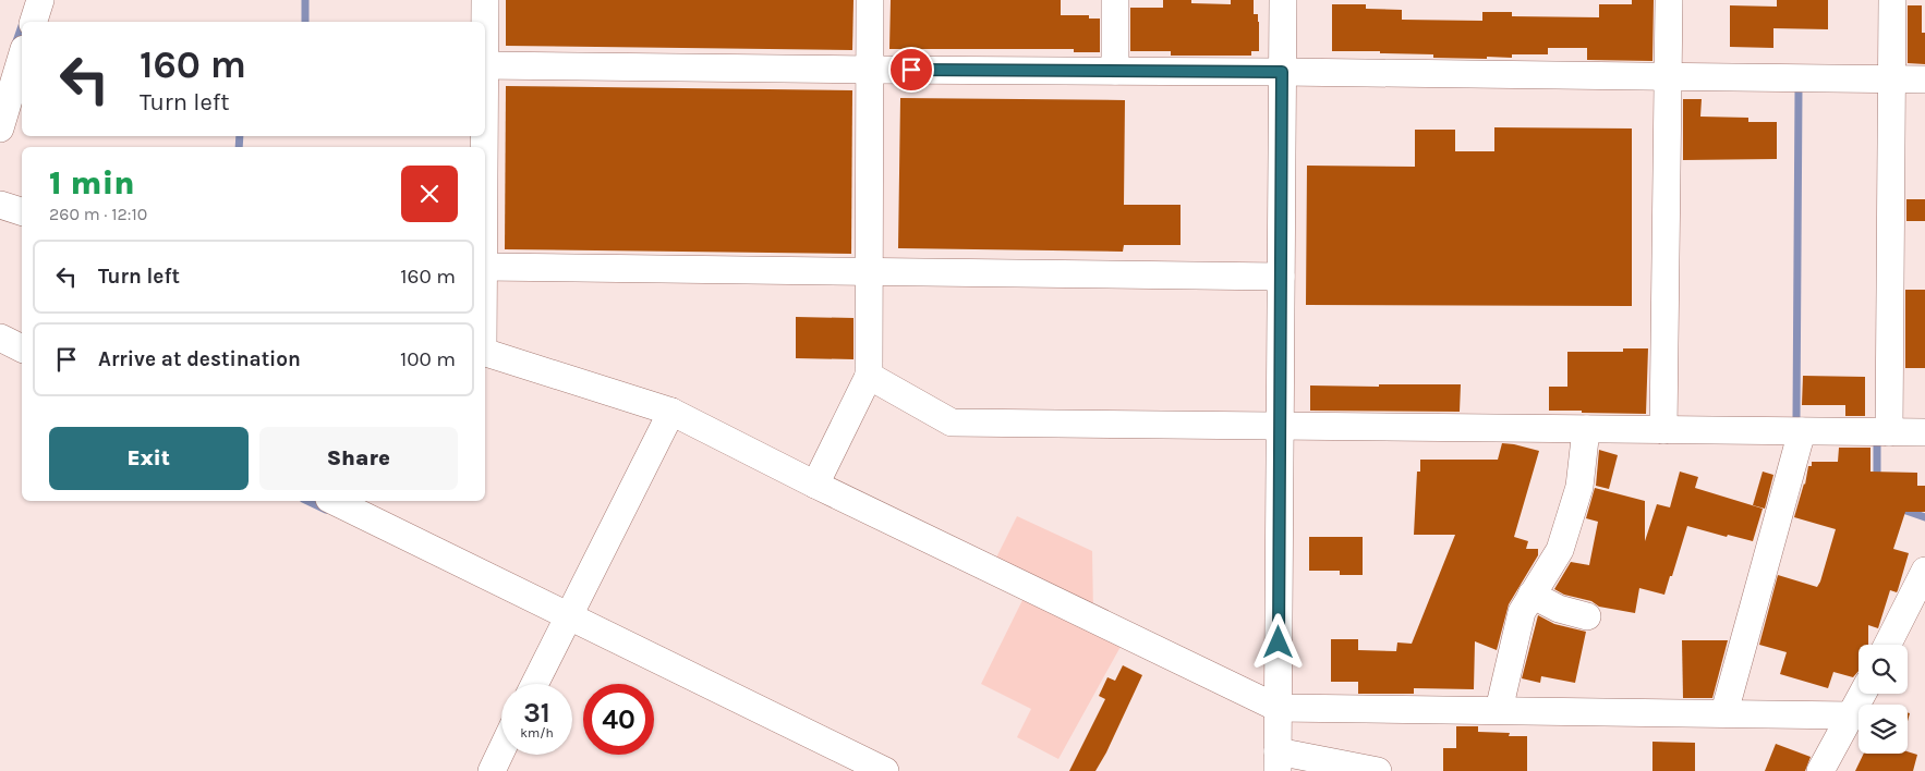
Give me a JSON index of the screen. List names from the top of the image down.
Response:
{
  "page": {
    "turn": ["160 m", "Turn left"],
    "heading": ["1 min", "260 m · 12:10"],
    "list": [
      {
        "name": "Turn left",
        "value": "160 m"
      },
      {
        "name": "Arrive at destination",
        "value": "100 m"
      }
    ],
    "buttons": ["Exit", "Share"],
    "speed": "31 km/h",
    "limit": "40"
  }
}
